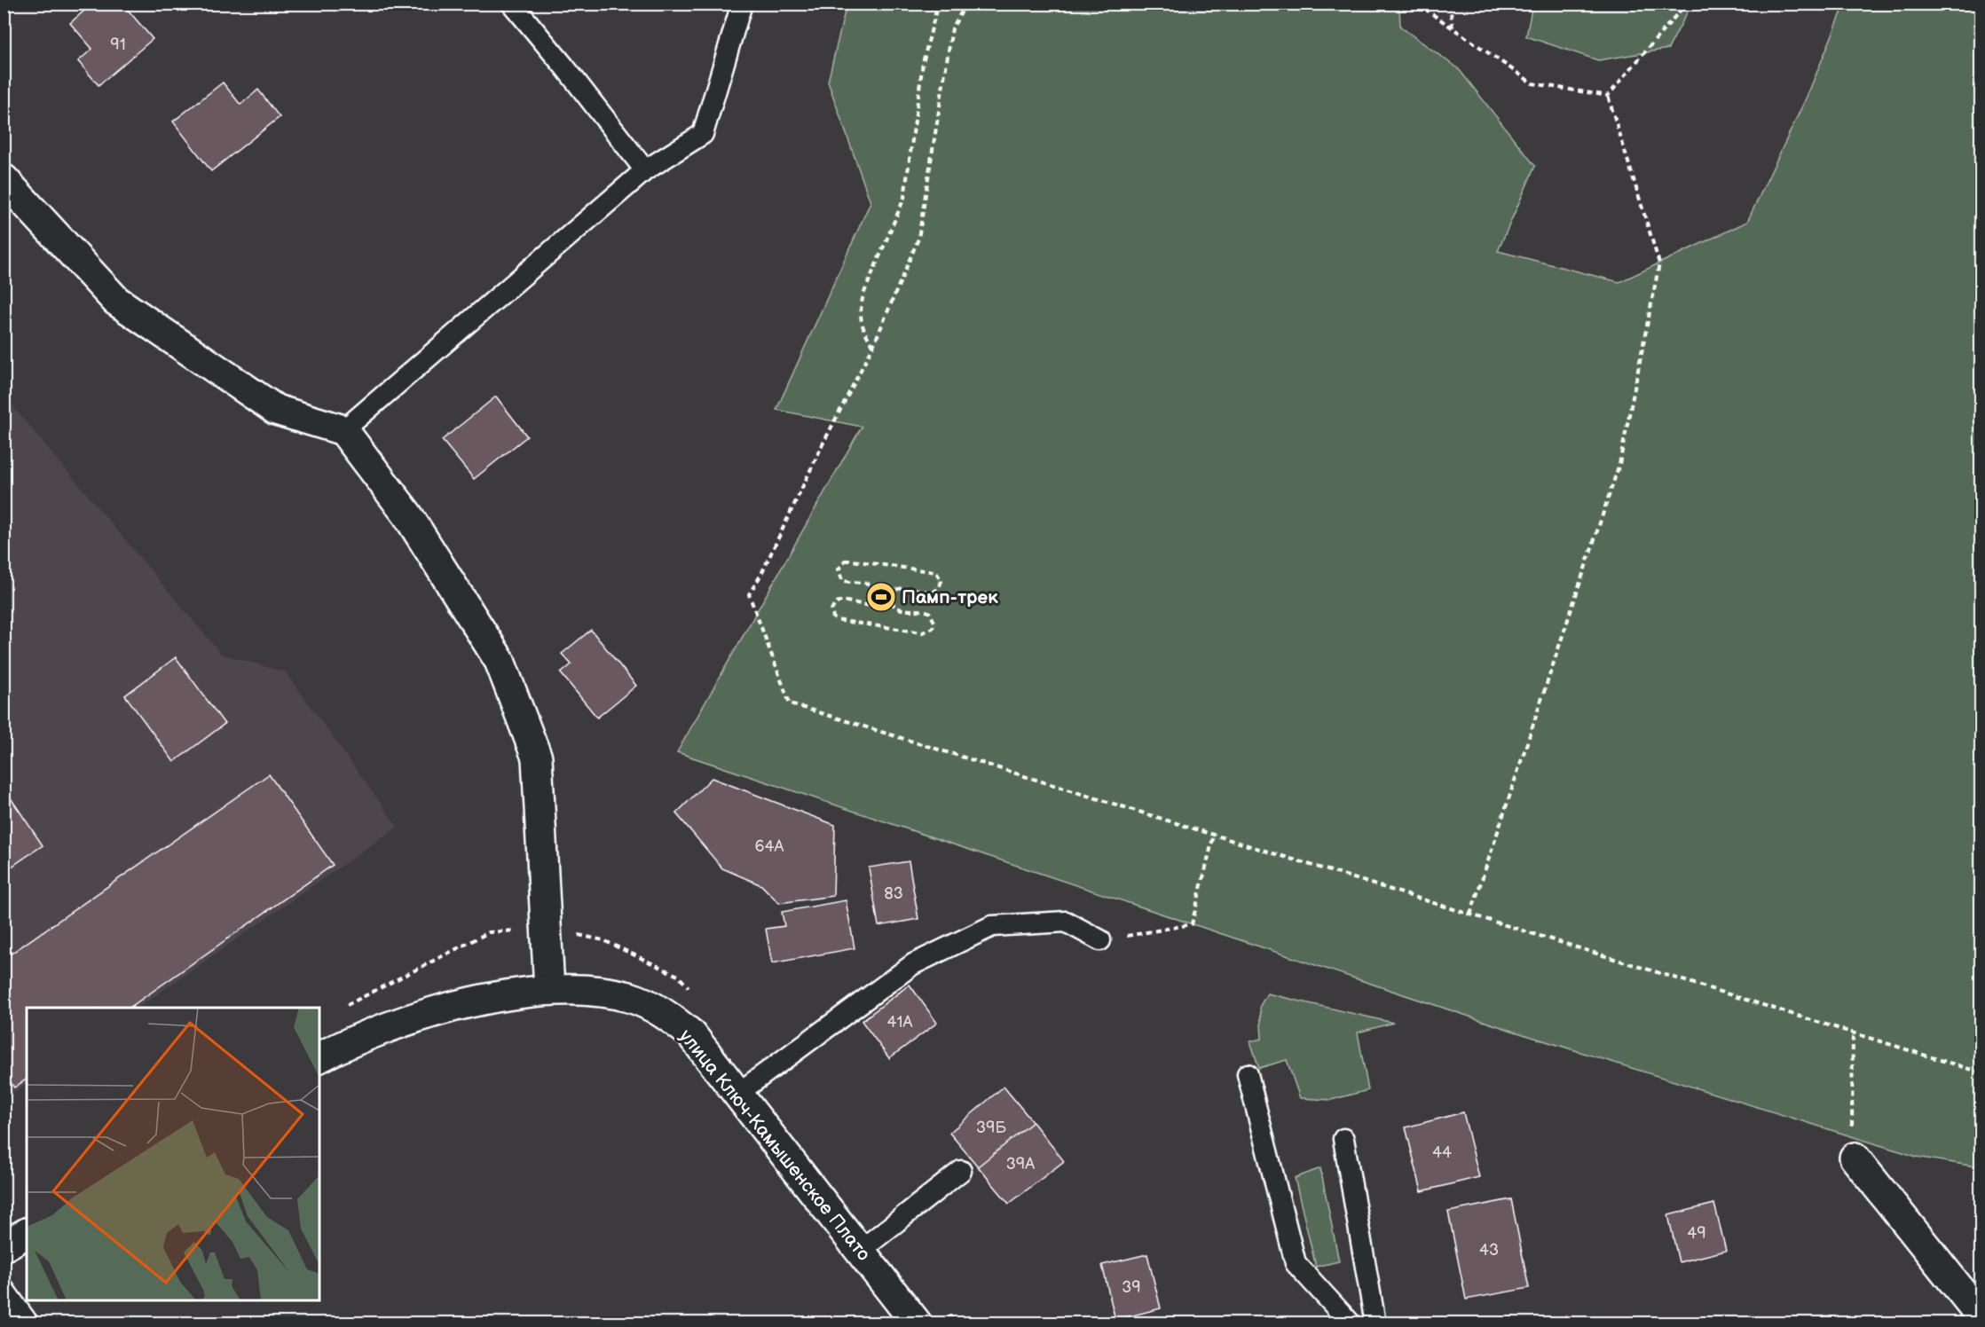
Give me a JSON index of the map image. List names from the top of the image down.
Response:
{
  "streets": {
    "street": ["улица Ключ-Камышенское Плато"]
  },
  "places": {
    "sports": ["Памп-трек"]
  },
  "house_numbers": [
    "91",
    "64А",
    "83",
    "41А",
    "39Б",
    "44",
    "39А",
    "49",
    "43",
    "39"
  ]
}
